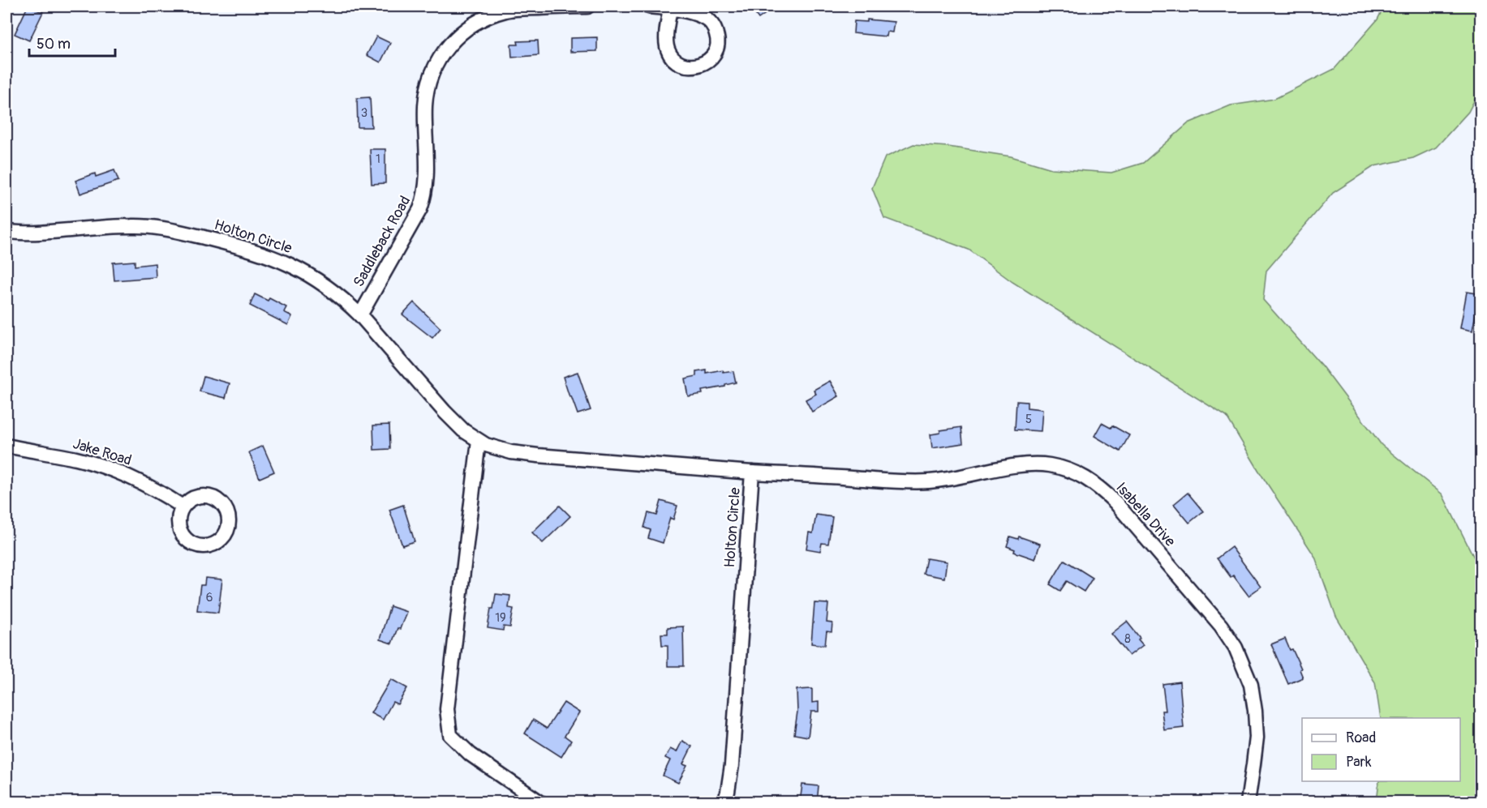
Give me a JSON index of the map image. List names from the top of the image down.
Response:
{
  "streets": {
    "street": [
      "Holton Circle",
      "Saddleback Road",
      "Jake Road",
      "Isabella Drive"
    ]
  },
  "crossings": [
    ["Holton Circle", "Saddleback Road"],
    ["Holton Circle", "Isabella Drive"]
  ],
  "house_numbers": [
    "3",
    "1",
    "5",
    "6",
    "19",
    "8"
  ],
  "legend": ["Road", "Park"],
  "scale_bar": "50 m"
}
